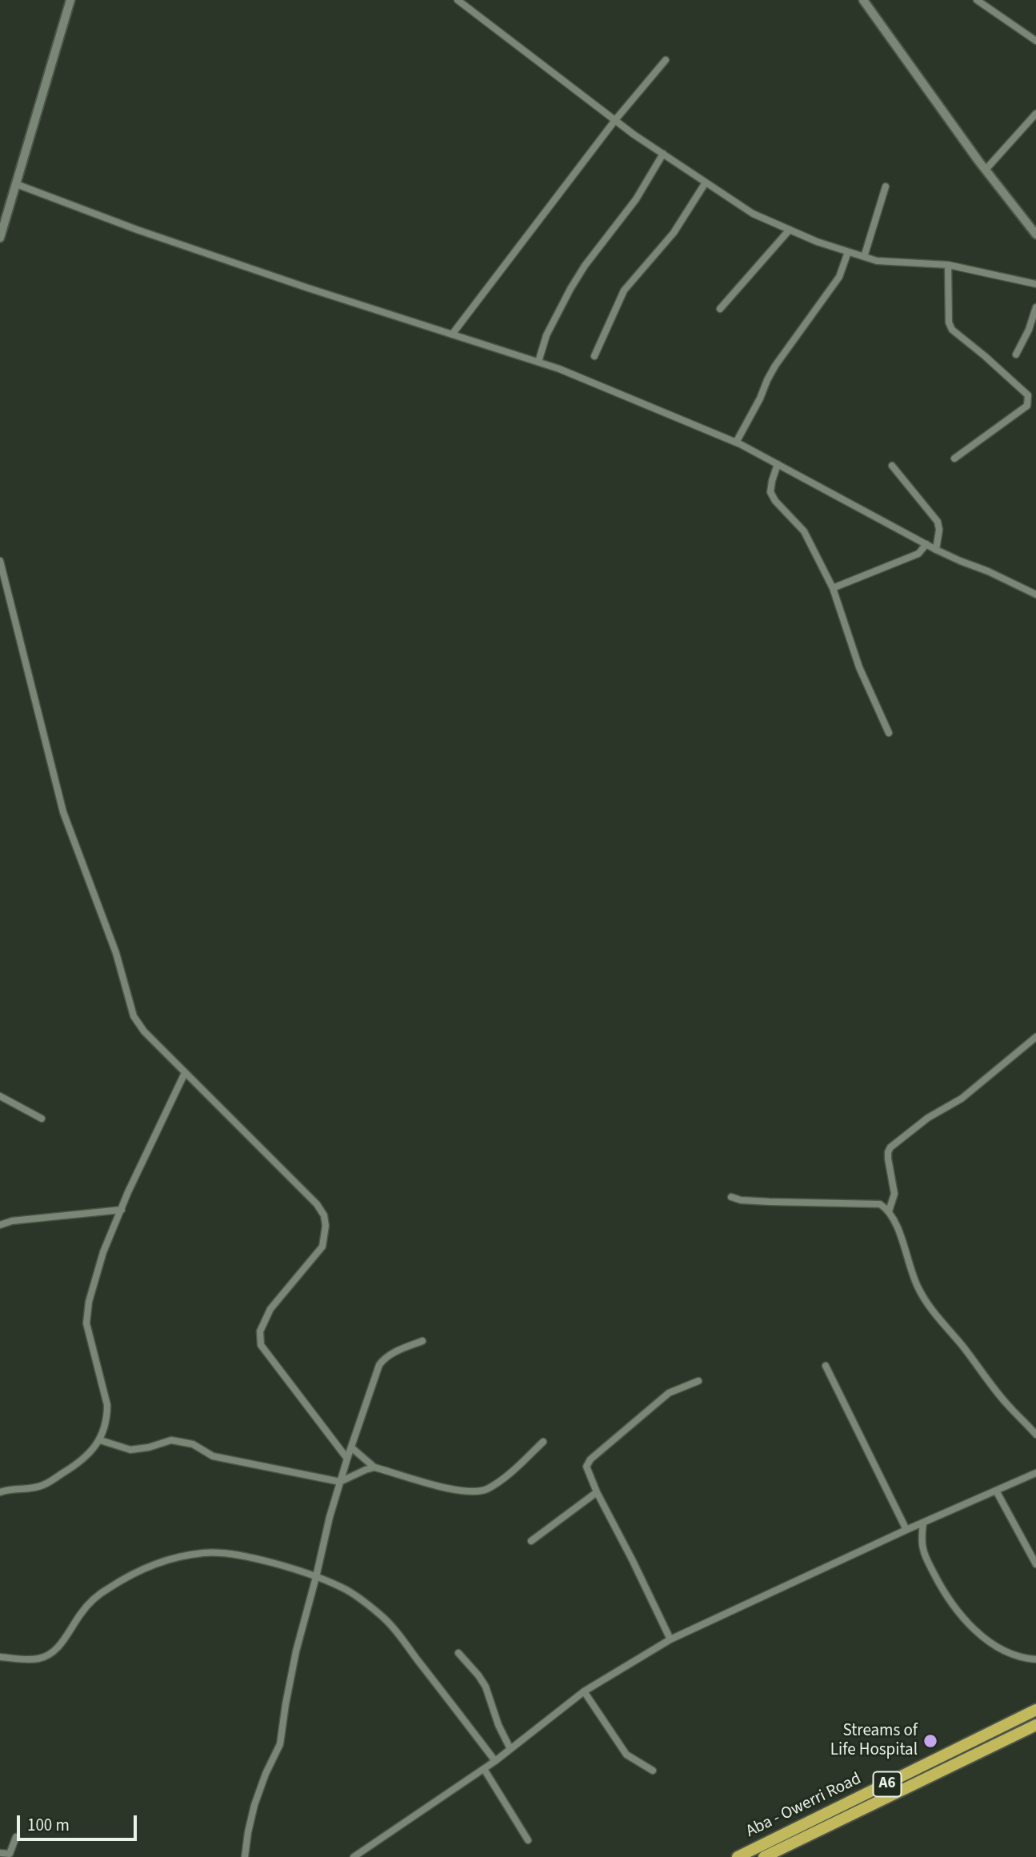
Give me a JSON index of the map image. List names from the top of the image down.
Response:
{
  "streets": {
    "highway": ["A6", "Aba - Owerri Road"]
  },
  "places": ["Streams of Life Hospital"],
  "scale_bar": "100 m"
}
